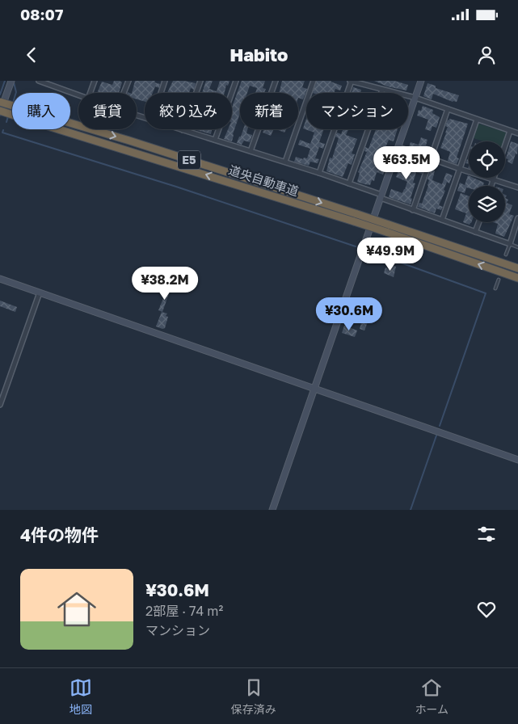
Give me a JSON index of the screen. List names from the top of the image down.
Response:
{
  "streets": {
    "highway": ["E5", "道央自動車道"]
  },
  "page": {
    "status": "08:07",
    "header": "Habito",
    "chip": [
      "購入",
      "賃貸",
      "絞り込み",
      "新着",
      "マンション"
    ],
    "price": [
      "¥63.5M",
      "¥49.9M",
      "¥38.2M",
      "¥30.6M"
    ],
    "heading": "4件の物件",
    "list": [
      {
        "name": "¥30.6M",
        "note": "2部屋 · 74 m² · マンション"
      }
    ],
    "tabs": ["地図", "保存済み", "ホーム"]
  }
}
